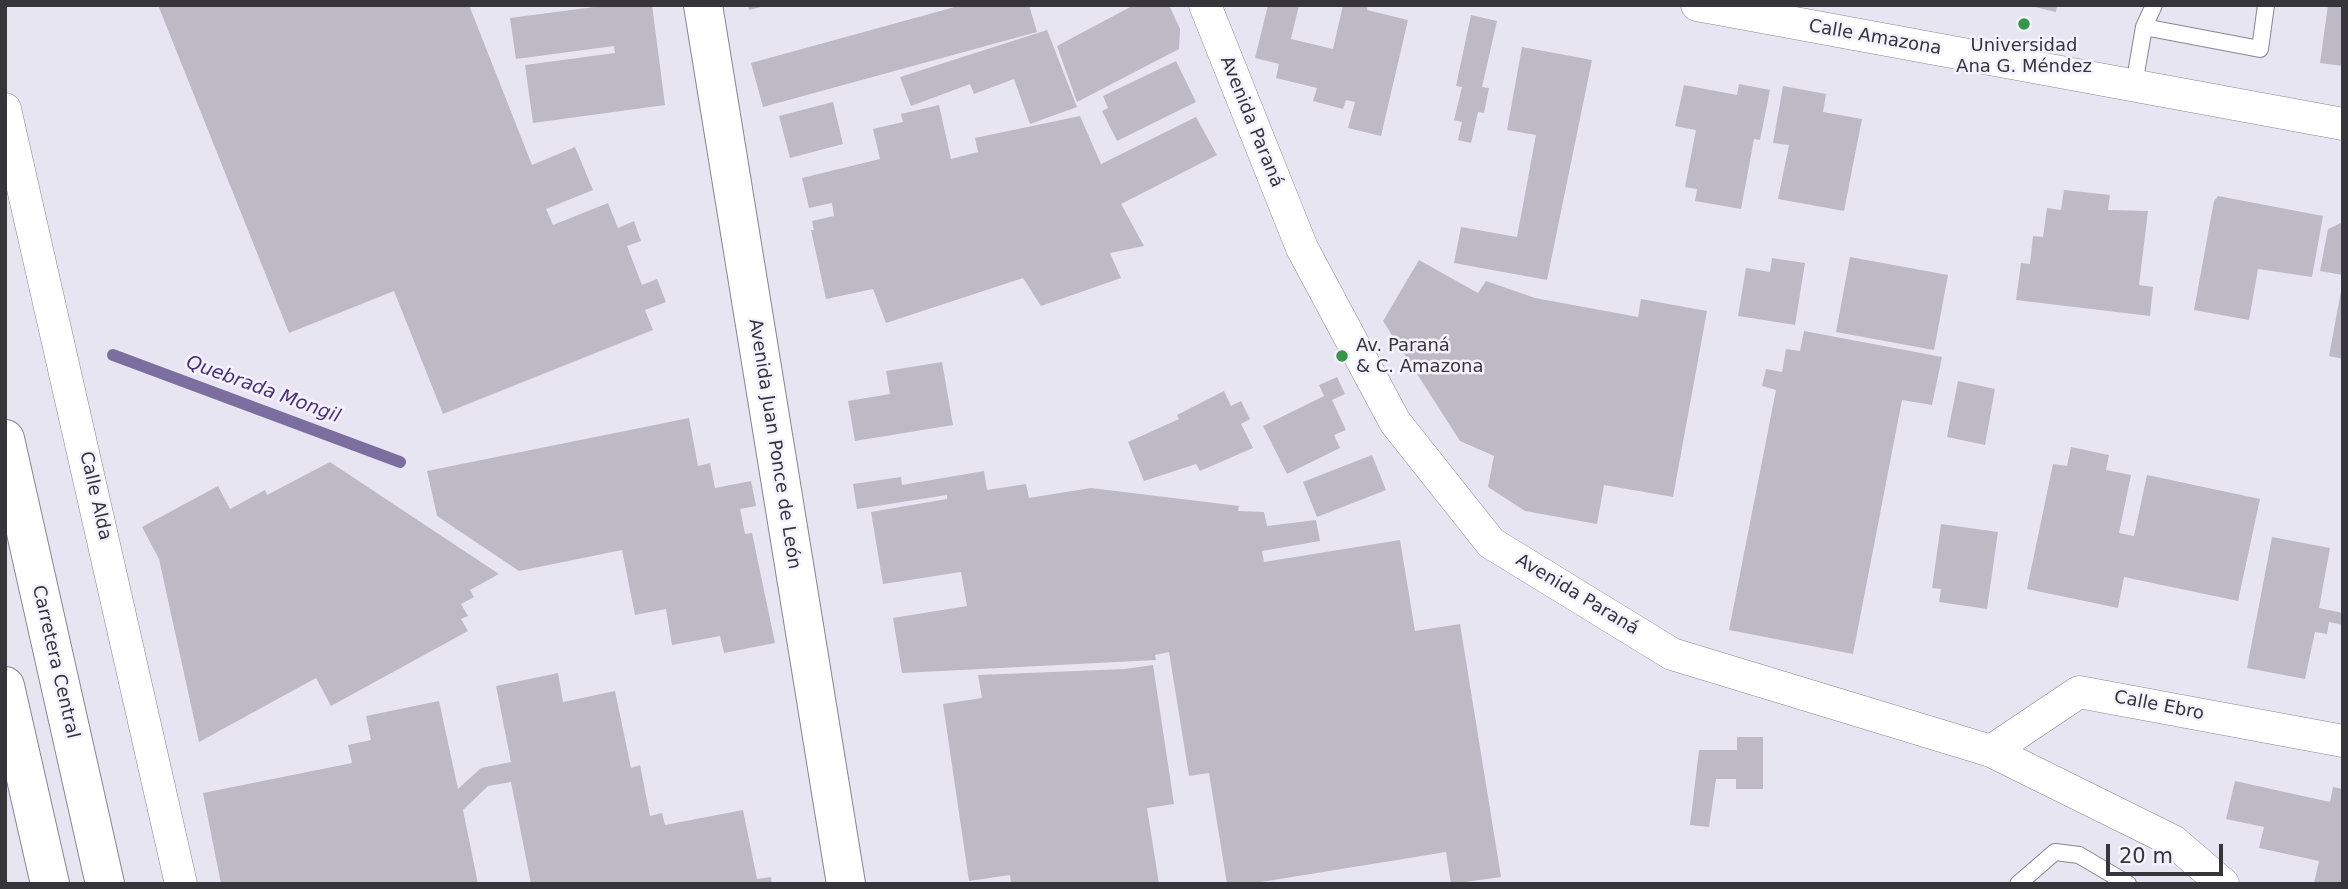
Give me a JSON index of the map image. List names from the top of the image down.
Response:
{
  "streets": {
    "main road": ["Avenida Juan Ponce de León", "Carretera Central"],
    "street": [
      "Calle Amazona",
      "Avenida Paraná",
      "Calle Alda",
      "Calle Ebro"
    ]
  },
  "crossings": [
    ["Avenida Paraná", "Calle Ebro"]
  ],
  "water": ["Quebrada Mongil"],
  "places": ["Universidad Ana G. Méndez", "Av. Paraná & C. Amazona"],
  "scale_bar": "20 m"
}
